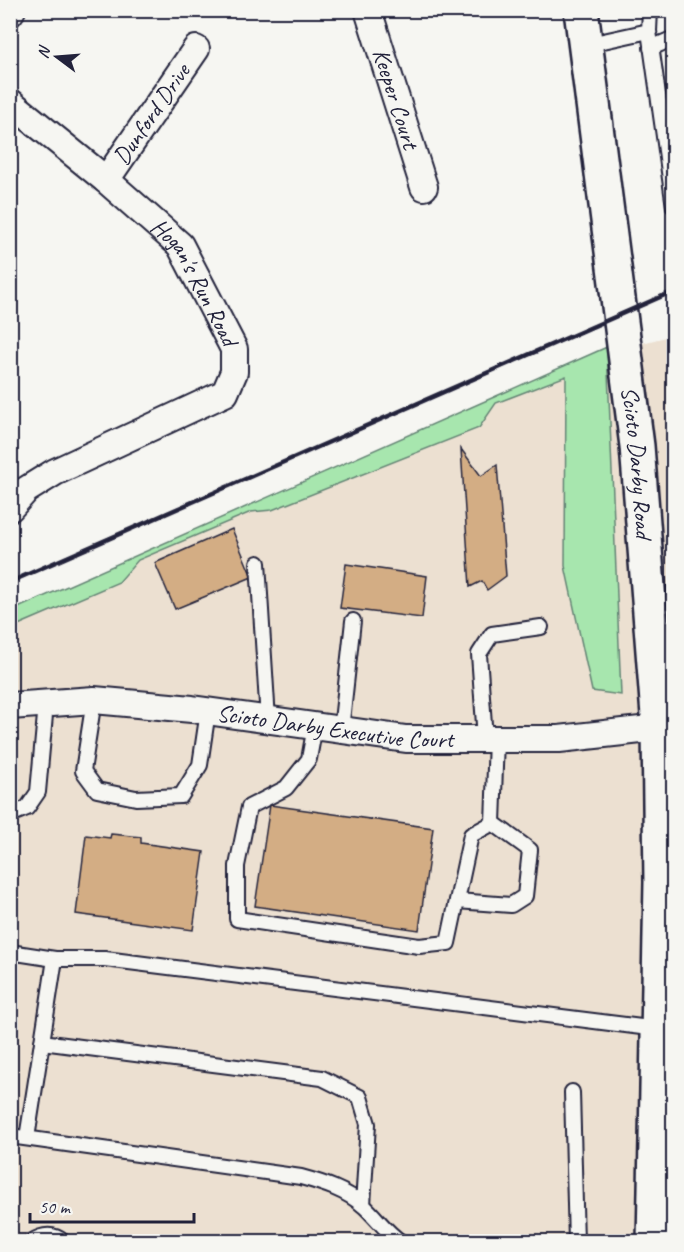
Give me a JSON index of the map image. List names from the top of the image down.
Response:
{
  "streets": {
    "main road": ["Scioto Darby Road"],
    "street": [
      "Keeper Court",
      "Dunford Drive",
      "Hogan's Run Road",
      "Scioto Darby Executive Court"
    ]
  },
  "crossings": [
    ["Dunford Drive", "Hogan's Run Road"],
    ["Scioto Darby Road", "Scioto Darby Executive Court"]
  ],
  "scale_bar": "50 m",
  "north": "left"
}
